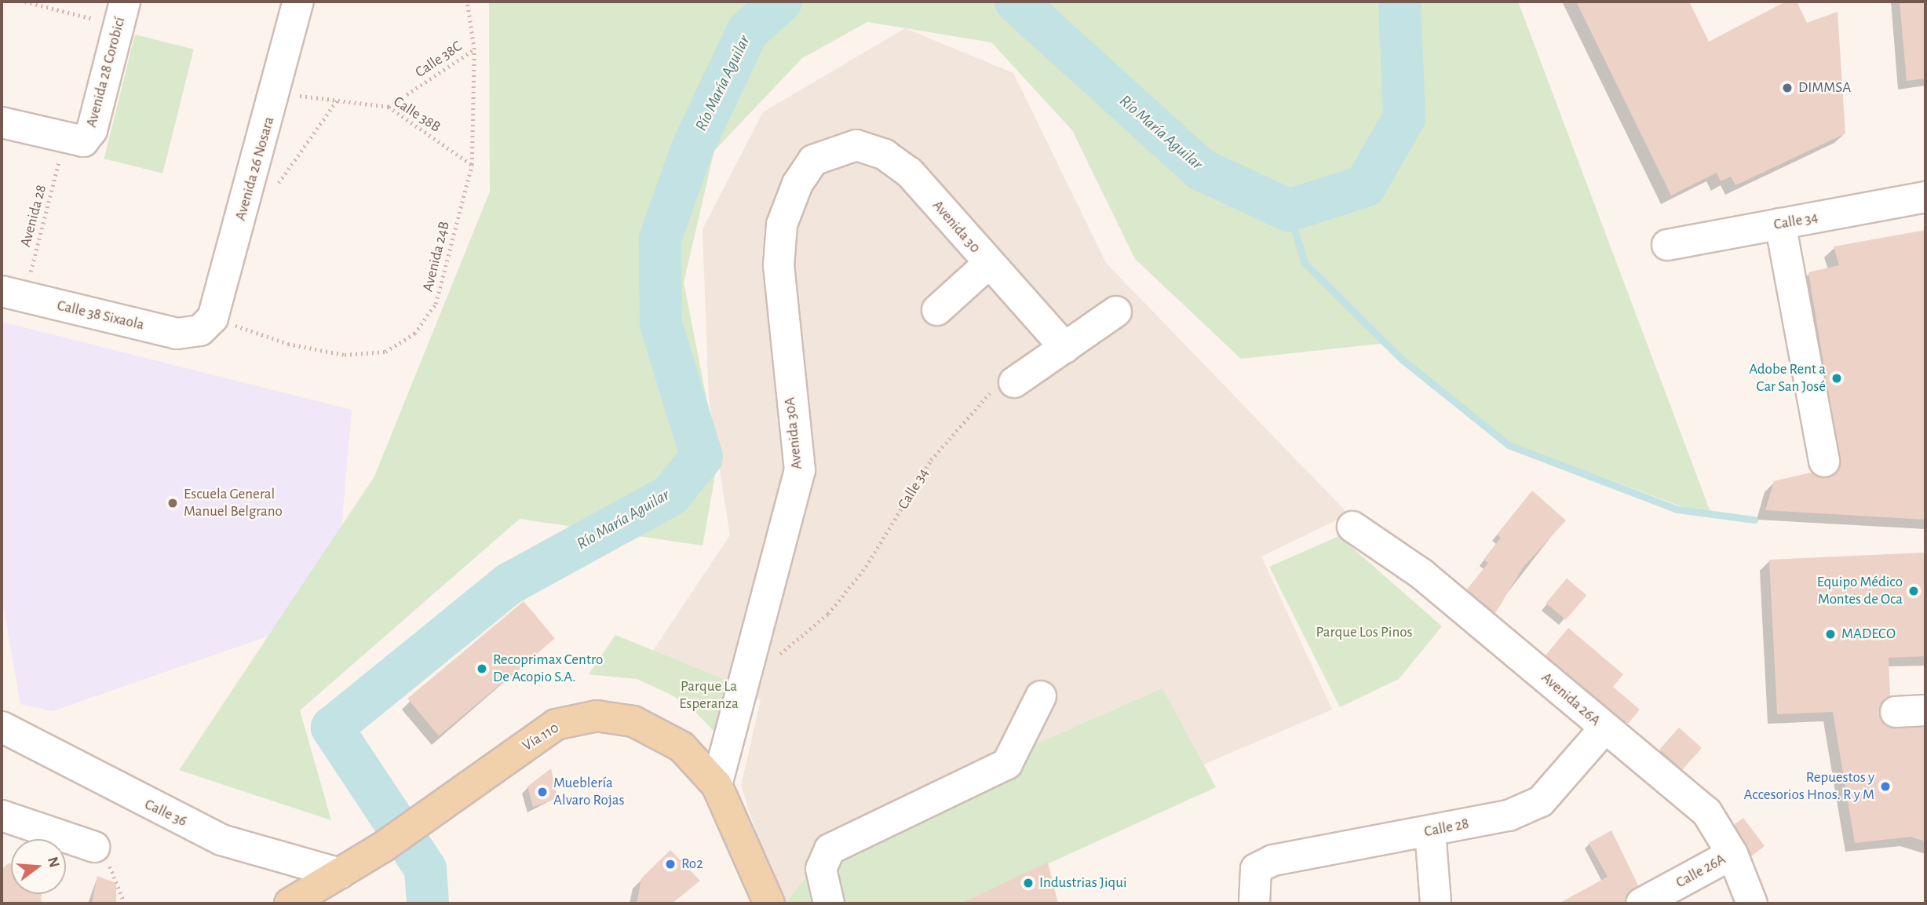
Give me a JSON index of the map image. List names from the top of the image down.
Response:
{
  "streets": {
    "main road": ["Vía 110"],
    "street": [
      "Avenida 28 Corobicí",
      "Avenida 26 Nosara",
      "Calle 34",
      "Avenida 30",
      "Calle 38 Sixaola",
      "Avenida 30A",
      "Avenida 26A",
      "Calle 36",
      "Calle 28",
      "Calle 26A"
    ],
    "path": [
      "Calle 38C",
      "Calle 38B",
      "Avenida 28",
      "Avenida 24B"
    ]
  },
  "crossings": [
    ["Calle 38C", "Calle 38B"],
    ["Calle 38C", "Avenida 24B"],
    ["Avenida 28 Corobicí", "Avenida 28"],
    ["Calle 38B", "Avenida 26 Nosara"],
    ["Calle 38B", "Avenida 24B"],
    ["Avenida 26 Nosara", "Avenida 24B"],
    ["Avenida 26 Nosara", "Calle 38 Sixaola"],
    ["Avenida 28", "Calle 38 Sixaola"],
    ["Avenida 30", "Avenida 30A"],
    ["Avenida 24B", "Calle 38 Sixaola"],
    ["Avenida 30A", "Vía 110"],
    ["Avenida 26A", "Calle 28"],
    ["Avenida 26A", "Calle 26A"],
    ["Vía 110", "Calle 36"]
  ],
  "water": ["Río María Aguilar"],
  "parks": ["Parque Los Pinos", "Parque La Esperanza"],
  "places": [
    "DIMMSA",
    "Adobe Rent a Car San José",
    "Escuela General Manuel Belgrano",
    "Equipo Médico Montes de Oca",
    "MADECO",
    "Recoprimax Centro De Acopio S.A.",
    "Repuestos y Accesorios Hnos. R y M",
    "Mueblería Alvaro Rojas",
    "Ro2",
    "Industrias Jiqui"
  ],
  "north": "right"
}
